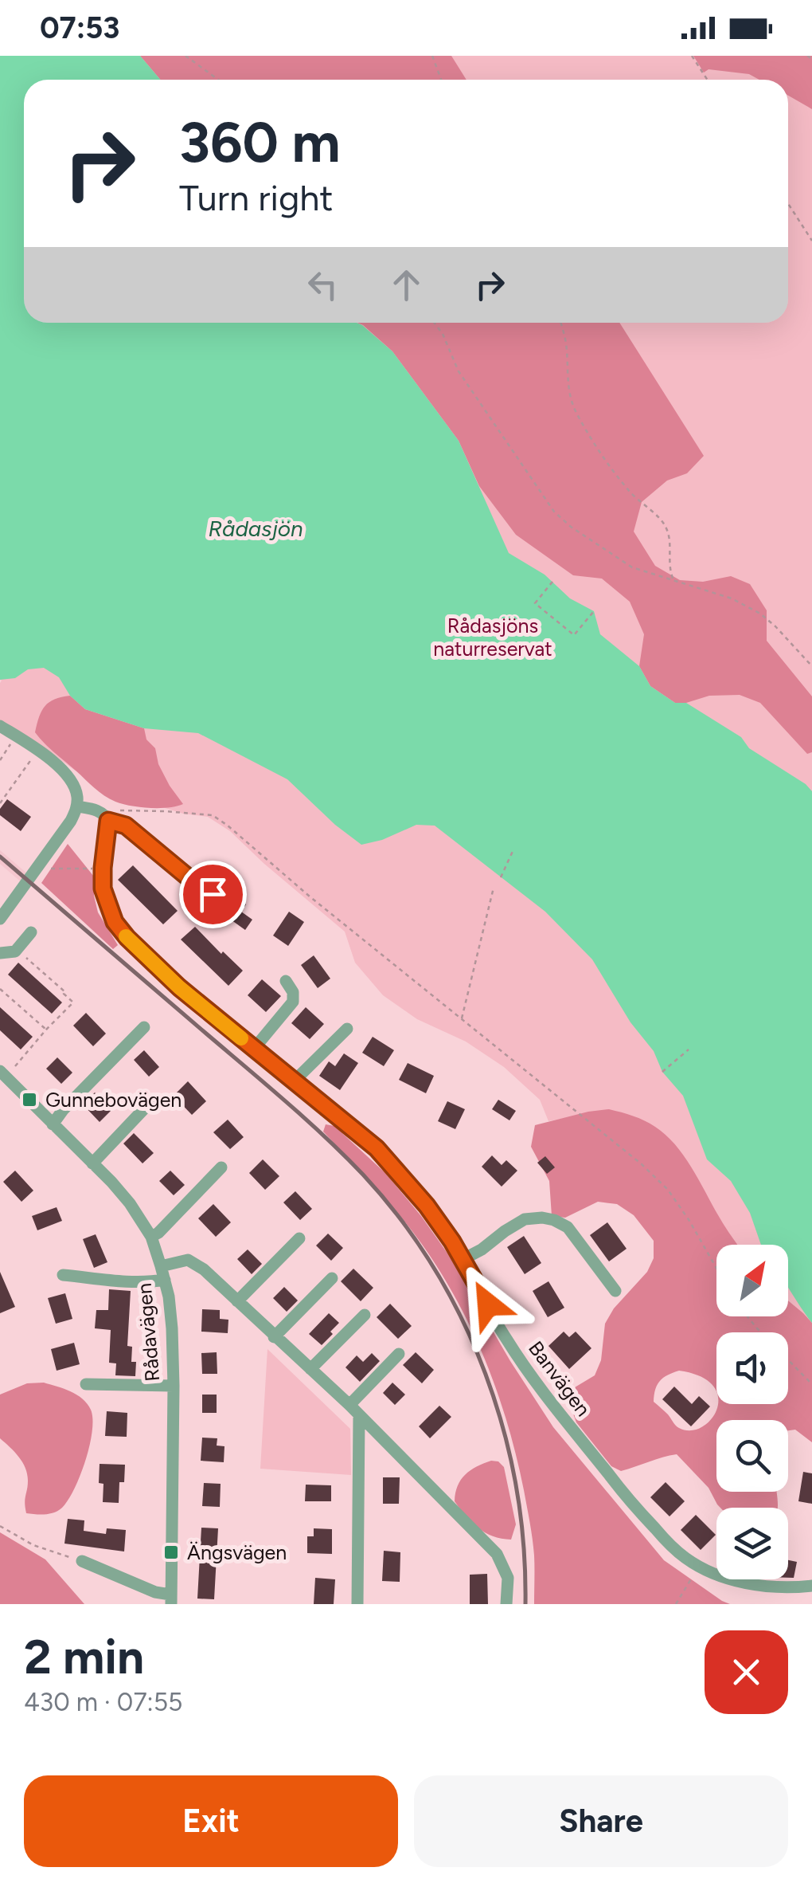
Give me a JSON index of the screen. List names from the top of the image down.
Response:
{
  "streets": {
    "street": ["Rådavägen", "Banvägen"]
  },
  "water": ["Rådasjön"],
  "parks": ["Rådasjöns naturreservat"],
  "places": {
    "transit": ["Gunnebovägen", "Ängsvägen"]
  },
  "north": "top right",
  "page": {
    "status": "07:53",
    "turn": ["360 m", "Turn right"],
    "heading": ["2 min", "430 m · 07:55"],
    "buttons": ["Exit", "Share"]
  }
}
